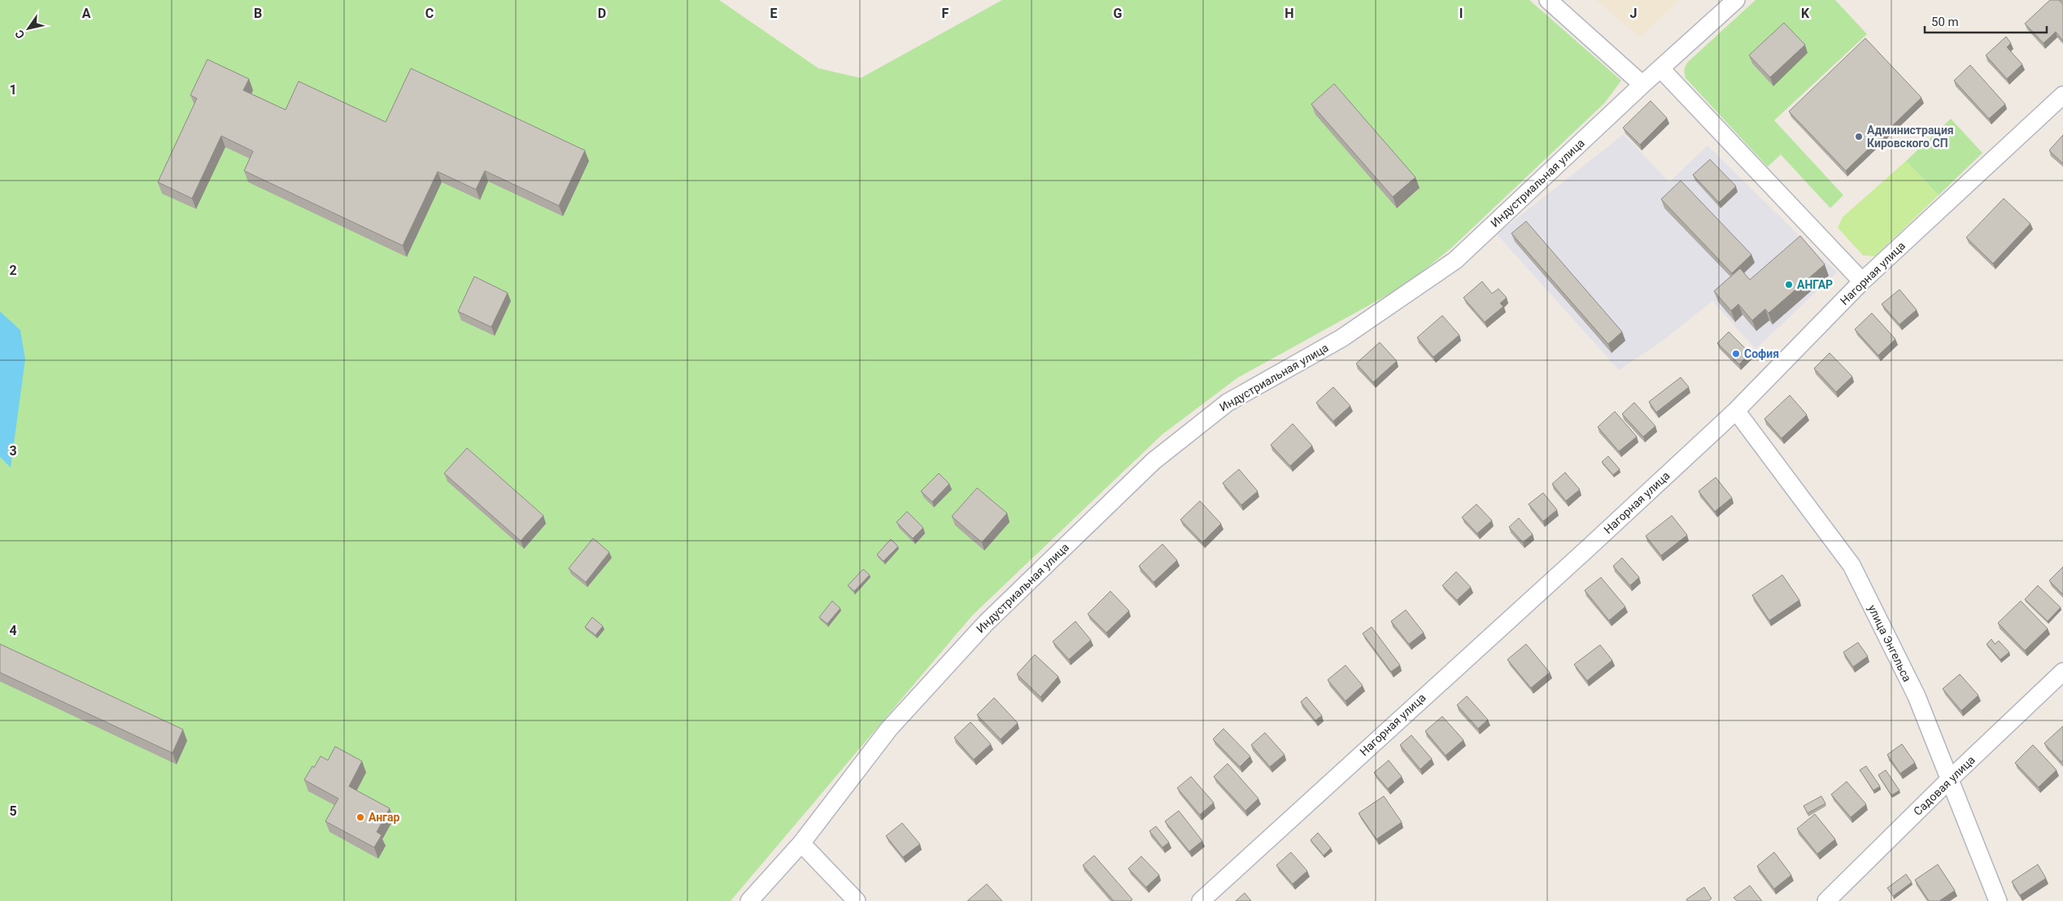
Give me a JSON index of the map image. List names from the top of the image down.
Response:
{
  "streets": {
    "street": [
      "Индустриальная улица",
      "Нагорная улица",
      "улица Энгельса",
      "Садовая улица"
    ]
  },
  "crossings": [
    ["Нагорная улица", "улица Энгельса"],
    ["улица Энгельса", "Садовая улица"]
  ],
  "places": [
    "Администрация Кировского СП",
    "АНГАР",
    "София",
    "Ангар"
  ],
  "scale_bar": "50 m",
  "north": "bottom left",
  "grid": {
    "columns": [
      "A",
      "B",
      "C",
      "D",
      "E",
      "F",
      "G",
      "H",
      "I",
      "J",
      "K"
    ],
    "rows": [
      "1",
      "2",
      "3",
      "4",
      "5"
    ]
  }
}
